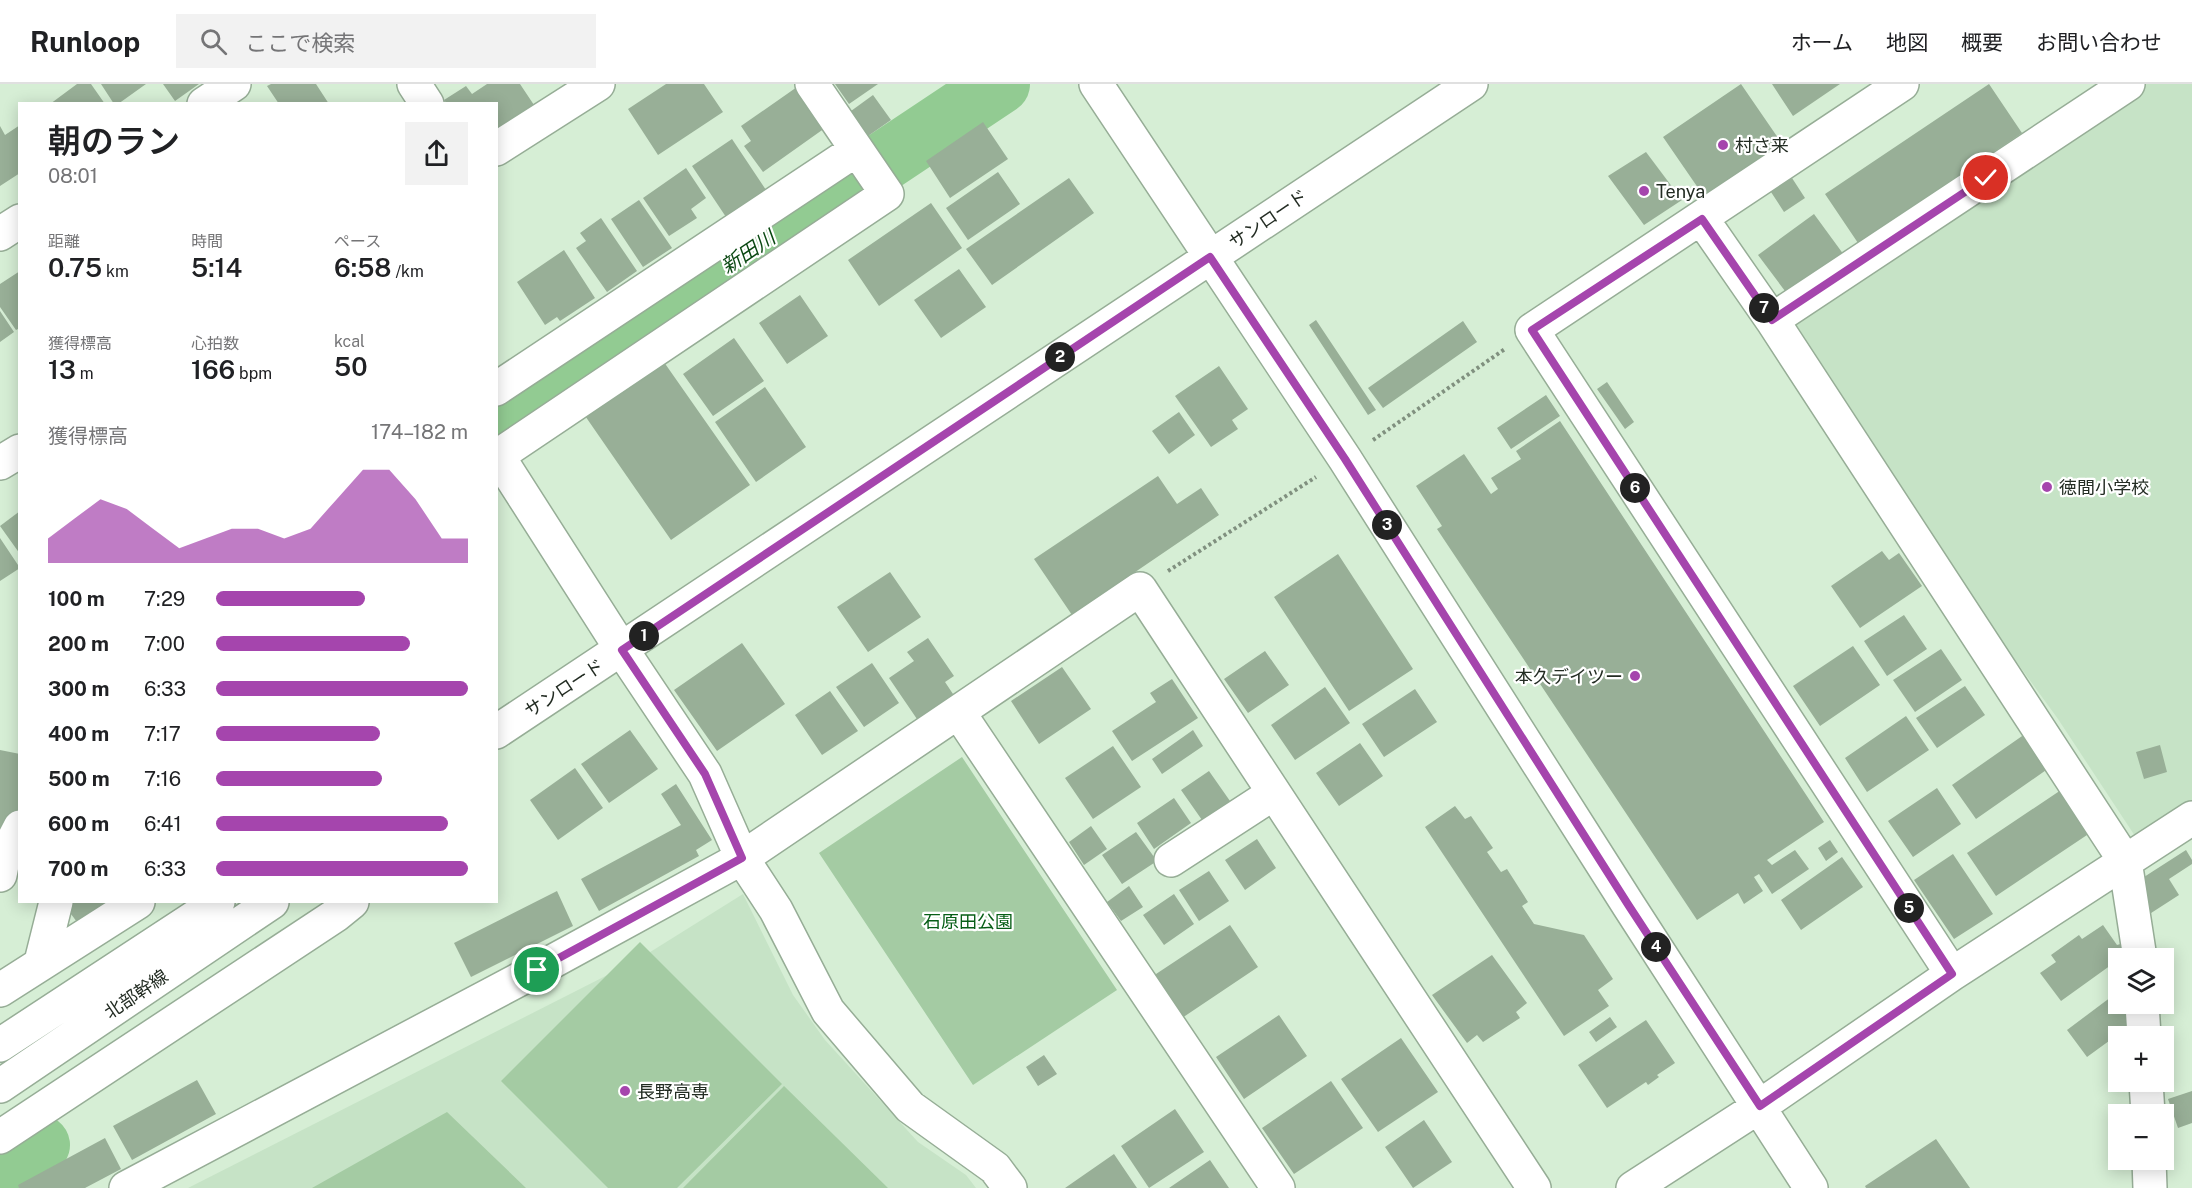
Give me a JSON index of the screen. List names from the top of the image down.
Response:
{
  "streets": {
    "street": ["サンロード", "北部幹線"]
  },
  "water": ["新田川"],
  "parks": ["石原田公園"],
  "places": [
    "村さ来",
    "Tenya",
    "徳間小学校",
    "本久デイツー",
    "長野高専"
  ],
  "page": {
    "header": "Runloop",
    "search": "ここで検索",
    "nav": [
      "ホーム",
      "地図",
      "概要",
      "お問い合わせ"
    ],
    "heading": ["朝のラン", "08:01"],
    "stats": [
      ["距離", "0.75 km"],
      ["時間", "5:14"],
      ["ペース", "6:58 /km"],
      ["獲得標高", "13 m"],
      ["心拍数", "166 bpm"],
      ["kcal", "50"]
    ],
    "pins": [
      "7",
      "2",
      "6",
      "3",
      "1",
      "5",
      "4"
    ],
    "chart": ["獲得標高", "174–182 m"],
    "list": [
      {
        "name": "100 m",
        "note": "7:29"
      },
      {
        "name": "200 m",
        "note": "7:00"
      },
      {
        "name": "300 m",
        "note": "6:33"
      },
      {
        "name": "400 m",
        "note": "7:17"
      },
      {
        "name": "500 m",
        "note": "7:16"
      },
      {
        "name": "600 m",
        "note": "6:41"
      },
      {
        "name": "700 m",
        "note": "6:33"
      }
    ],
    "map_buttons": ["+", "−"]
  }
}
